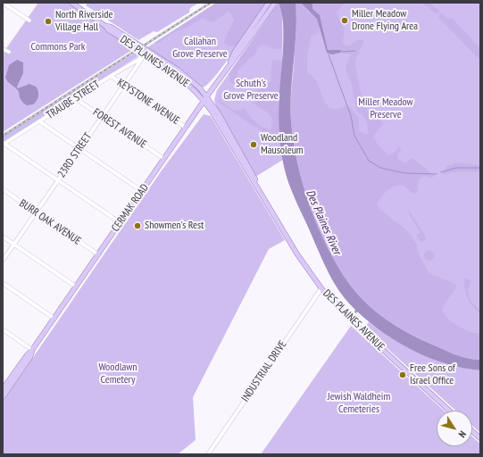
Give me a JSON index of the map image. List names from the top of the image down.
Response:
{
  "streets": {
    "main road": ["DES PLAINES AVENUE", "CERMAK ROAD"],
    "street": [
      "TRAUBE STREET",
      "KEYSTONE AVENUE",
      "FOREST AVENUE",
      "23RD STREET",
      "BURR OAK AVENUE",
      "INDUSTRIAL DRIVE"
    ]
  },
  "crossings": [
    ["DES PLAINES AVENUE", "TRAUBE STREET"],
    ["DES PLAINES AVENUE", "23RD STREET"],
    ["DES PLAINES AVENUE", "CERMAK ROAD"],
    ["DES PLAINES AVENUE", "INDUSTRIAL DRIVE"],
    ["TRAUBE STREET", "KEYSTONE AVENUE"],
    ["TRAUBE STREET", "FOREST AVENUE"],
    ["TRAUBE STREET", "23RD STREET"],
    ["KEYSTONE AVENUE", "23RD STREET"],
    ["KEYSTONE AVENUE", "CERMAK ROAD"],
    ["FOREST AVENUE", "23RD STREET"],
    ["FOREST AVENUE", "CERMAK ROAD"],
    ["23RD STREET", "BURR OAK AVENUE"],
    ["CERMAK ROAD", "BURR OAK AVENUE"]
  ],
  "water": ["Des Plaines River"],
  "parks": [
    "Callahan Grove Preserve",
    "Commons Park",
    "Schuth's Grove Preserve",
    "Miller Meadow Preserve",
    "Woodlawn Cemetery",
    "Jewish Waldheim Cemeteries"
  ],
  "places": [
    "Miller Meadow Drone Flying Area",
    "North Riverside Village Hall",
    "Woodland Mausoleum",
    "Showmen's Rest",
    "Free Sons of Israel Office"
  ],
  "north": "bottom right"
}
